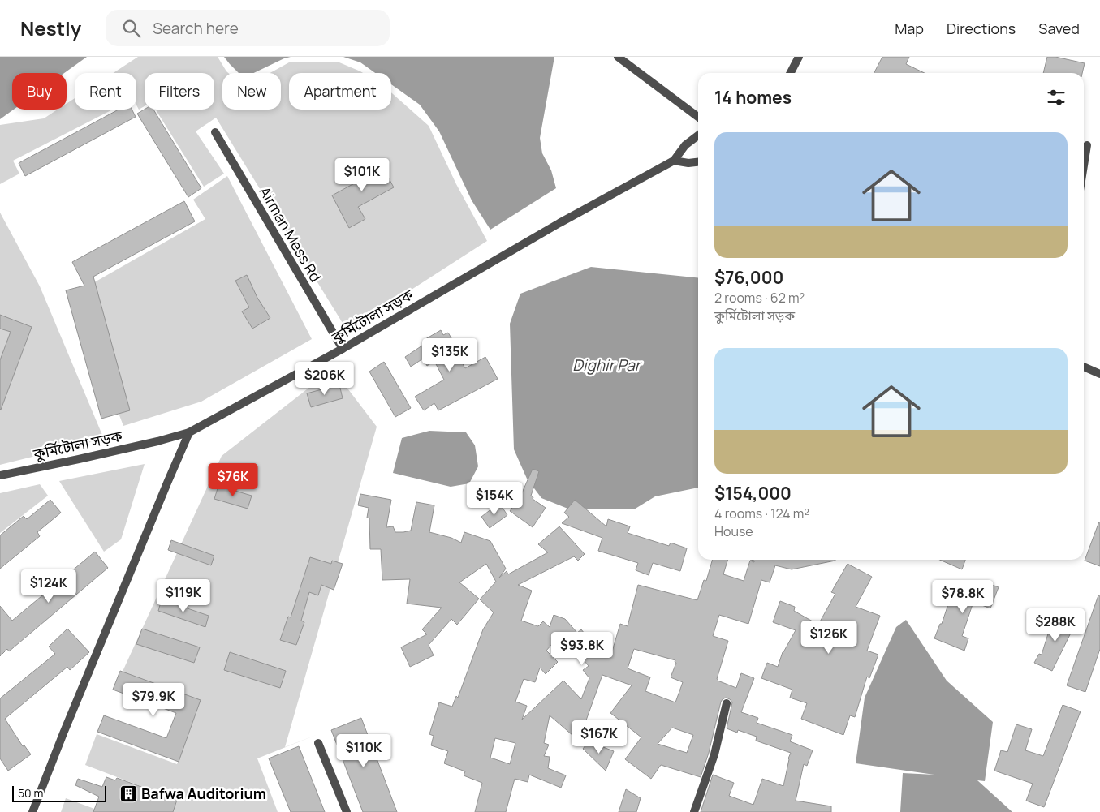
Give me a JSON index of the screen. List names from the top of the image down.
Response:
{
  "streets": {
    "street": ["Airman Mess Rd", "কুর্মিটোলা সড়ক"]
  },
  "crossings": [
    ["Airman Mess Rd", "কুর্মিটোলা সড়ক"]
  ],
  "water": ["Dighir Par"],
  "places": {
    "building": ["Bafwa Auditorium"]
  },
  "scale_bar": "50 m",
  "page": {
    "header": "Nestly",
    "search": "Search here",
    "nav": ["Map", "Directions", "Saved"],
    "chip": [
      "Buy",
      "Rent",
      "Filters",
      "New",
      "Apartment"
    ],
    "heading": "14 homes",
    "list": [
      {
        "name": "$76,000",
        "note": "2 rooms · 62 m² · কুর্মিটোলা সড়ক"
      },
      {
        "name": "$154,000",
        "note": "4 rooms · 124 m² · House"
      }
    ],
    "price": [
      "$101K",
      "$135K",
      "$206K",
      "$76K",
      "$154K",
      "$124K",
      "$119K",
      "$78.8K",
      "$288K",
      "$126K",
      "$93.8K",
      "$79.9K",
      "$167K",
      "$110K"
    ],
    "scale": "50 m"
  }
}
